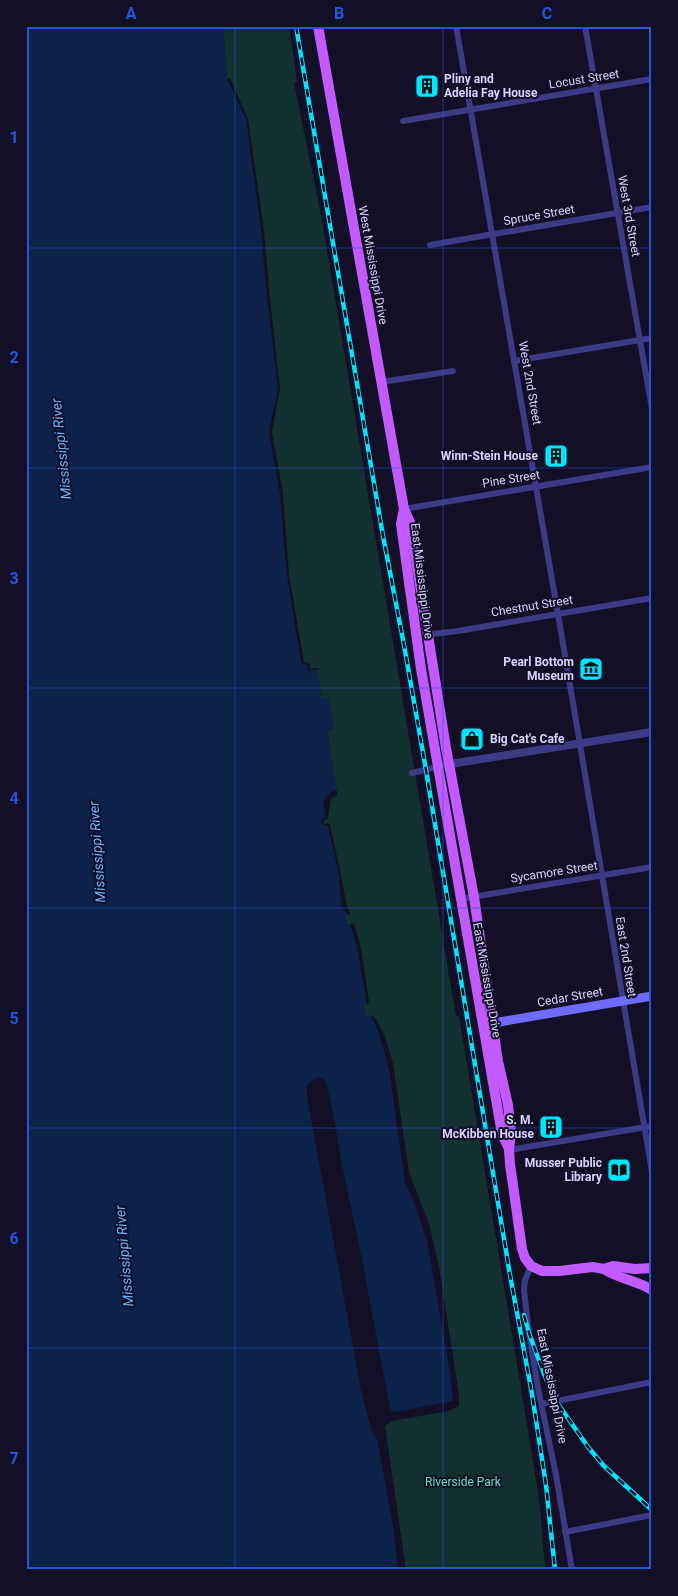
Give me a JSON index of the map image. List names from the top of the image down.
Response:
{
  "streets": {
    "main road": ["West Mississippi Drive", "East Mississippi Drive", "Cedar Street"],
    "street": [
      "Locust Street",
      "Spruce Street",
      "West 3rd Street",
      "West 2nd Street",
      "Pine Street",
      "Chestnut Street",
      "Sycamore Street",
      "East 2nd Street"
    ]
  },
  "crossings": [
    ["Locust Street", "West 3rd Street"],
    ["Locust Street", "West 2nd Street"],
    ["Spruce Street", "West 3rd Street"],
    ["Spruce Street", "West 2nd Street"],
    ["West Mississippi Drive", "Pine Street"],
    ["West Mississippi Drive", "East Mississippi Drive"],
    ["West 2nd Street", "Pine Street"],
    ["West 2nd Street", "Chestnut Street"],
    ["West 2nd Street", "East 2nd Street"],
    ["Pine Street", "East Mississippi Drive"],
    ["East Mississippi Drive", "Chestnut Street"],
    ["East Mississippi Drive", "Sycamore Street"],
    ["East Mississippi Drive", "Cedar Street"],
    ["Sycamore Street", "East 2nd Street"],
    ["East 2nd Street", "Cedar Street"]
  ],
  "water": ["Mississippi River"],
  "parks": ["Riverside Park"],
  "places": {
    "building": ["Pliny and Adelia Fay House", "Winn-Stein House", "S. M. McKibben House"],
    "museum": ["Pearl Bottom Museum"],
    "shop": ["Big Cat's Cafe"],
    "library": ["Musser Public Library"]
  },
  "grid": {
    "columns": ["A", "B", "C"],
    "rows": [
      "1",
      "2",
      "3",
      "4",
      "5",
      "6",
      "7"
    ]
  }
}
